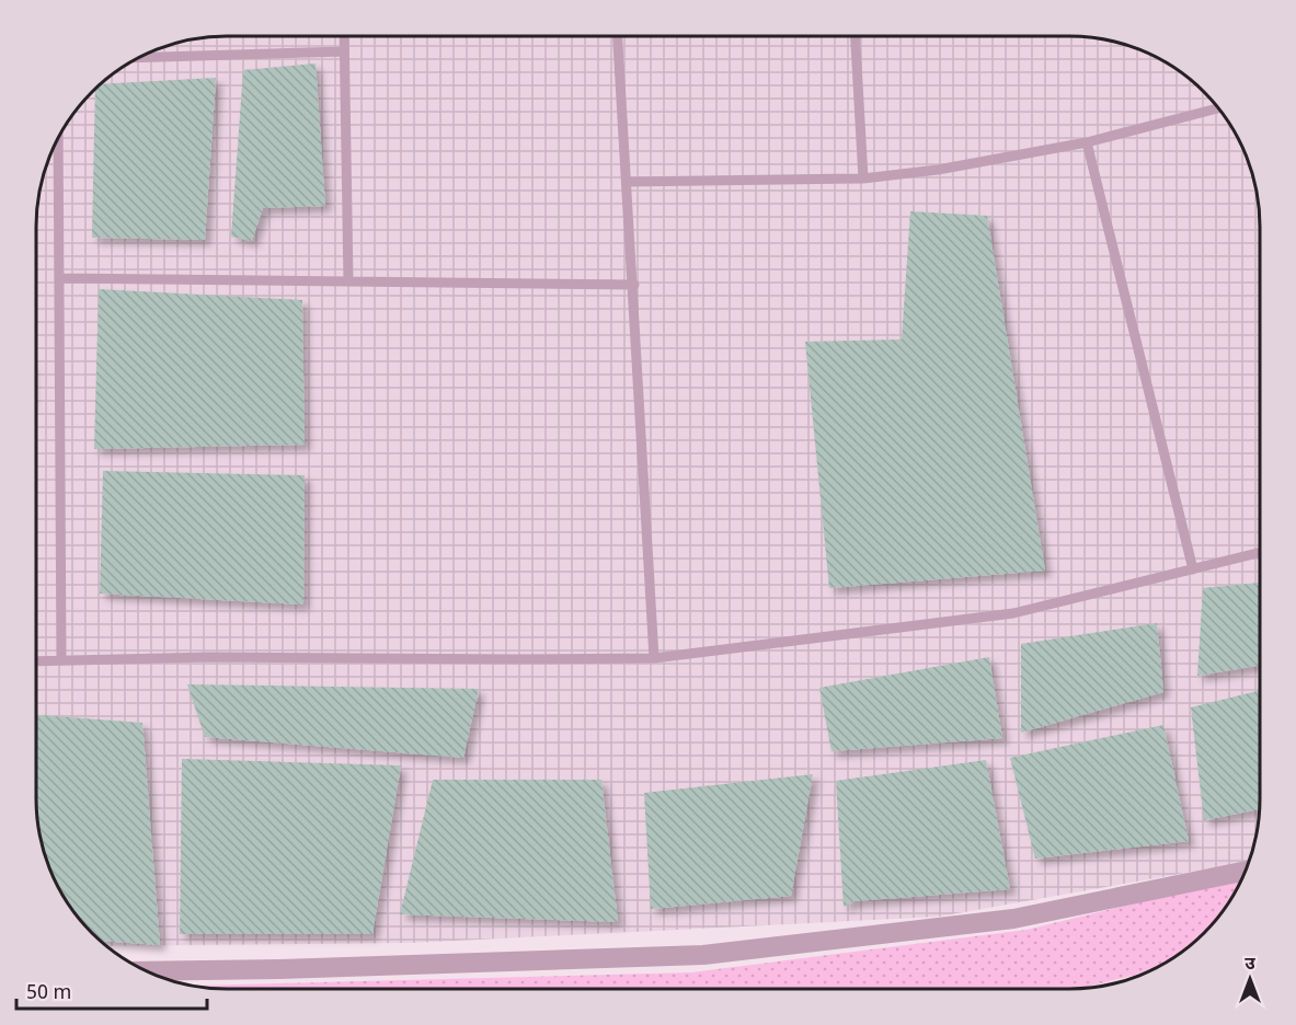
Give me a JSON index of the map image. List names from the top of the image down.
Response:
{
  "scale_bar": "50 m",
  "north": "top"
}
